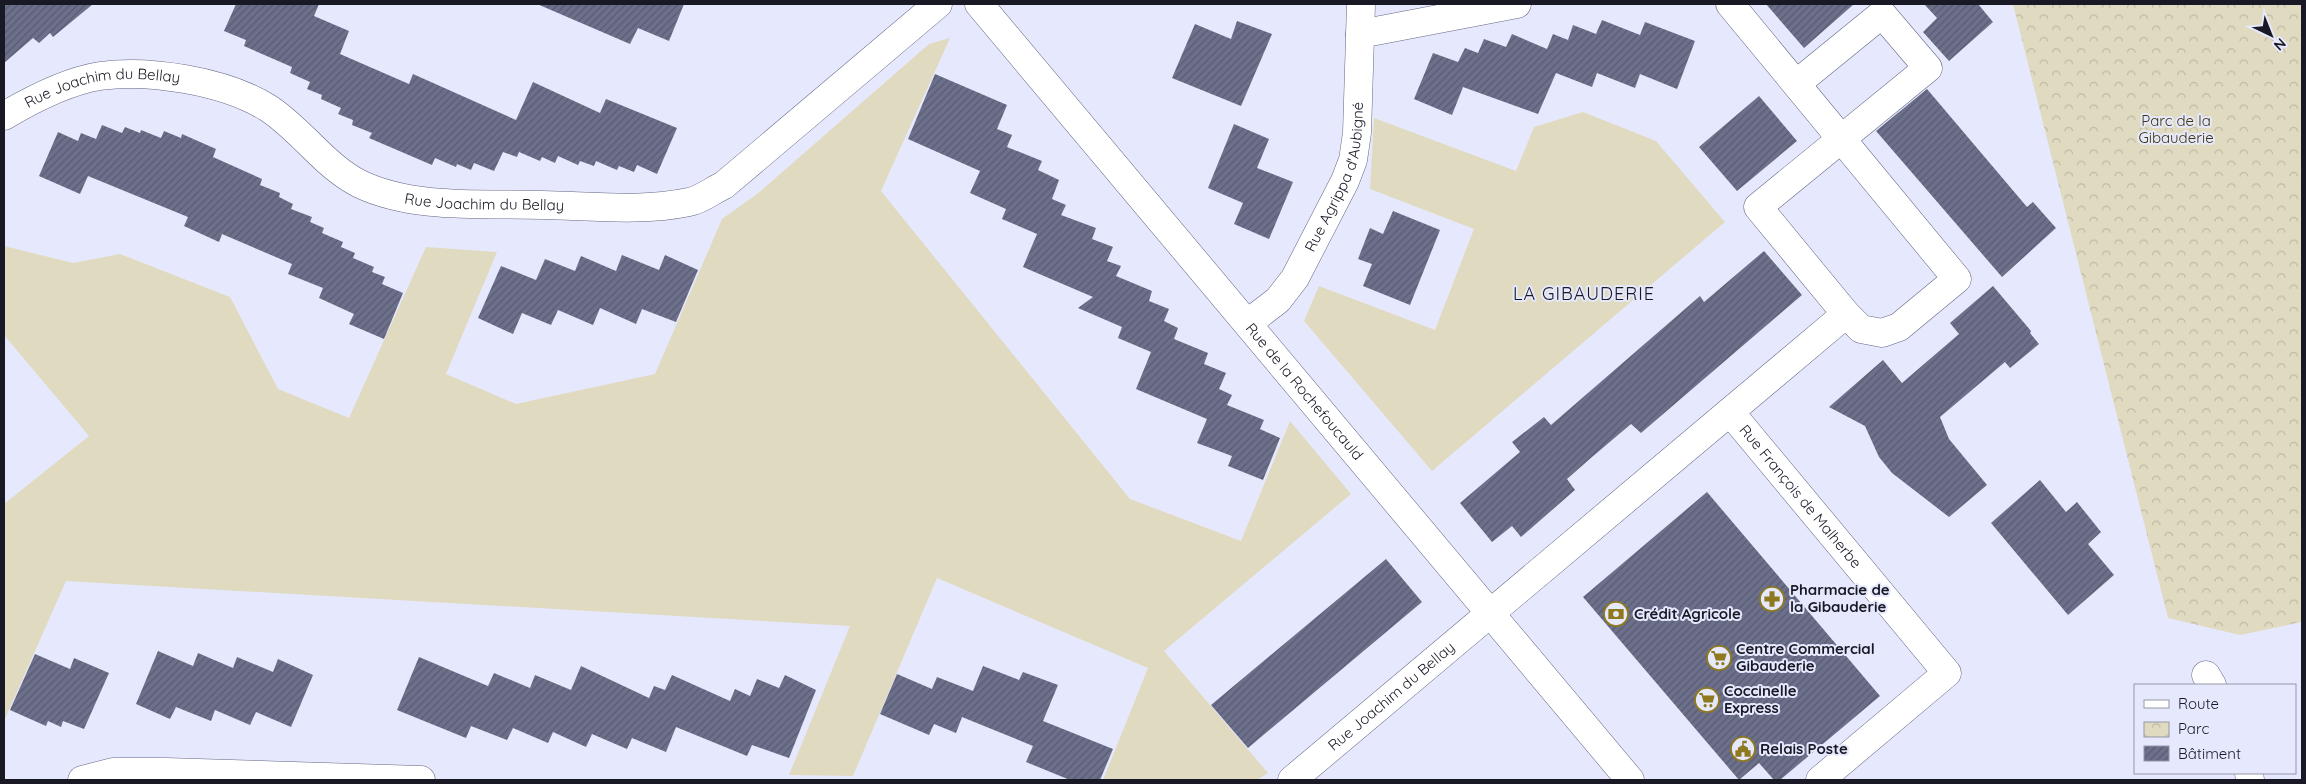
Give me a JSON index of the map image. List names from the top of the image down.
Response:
{
  "streets": {
    "street": [
      "Rue Joachim du Bellay",
      "Rue Agrippa d'Aubigné",
      "Rue de la Rochefoucauld",
      "Rue François de Malherbe"
    ]
  },
  "crossings": [
    ["Rue Joachim du Bellay", "Rue de la Rochefoucauld"],
    ["Rue Joachim du Bellay", "Rue François de Malherbe"],
    ["Rue Agrippa d'Aubigné", "Rue de la Rochefoucauld"],
    ["Rue de la Rochefoucauld", "Rue François de Malherbe"]
  ],
  "districts": ["LA GIBAUDERIE"],
  "parks": ["Parc de la Gibauderie"],
  "places": {
    "pharmacy": ["Pharmacie de la Gibauderie"],
    "bank": ["Crédit Agricole"],
    "supermarket": ["Centre Commercial Gibauderie", "Coccinelle Express"],
    "public building": ["Relais Poste"]
  },
  "legend": ["Route", "Parc", "Bâtiment"],
  "north": "bottom right"
}
